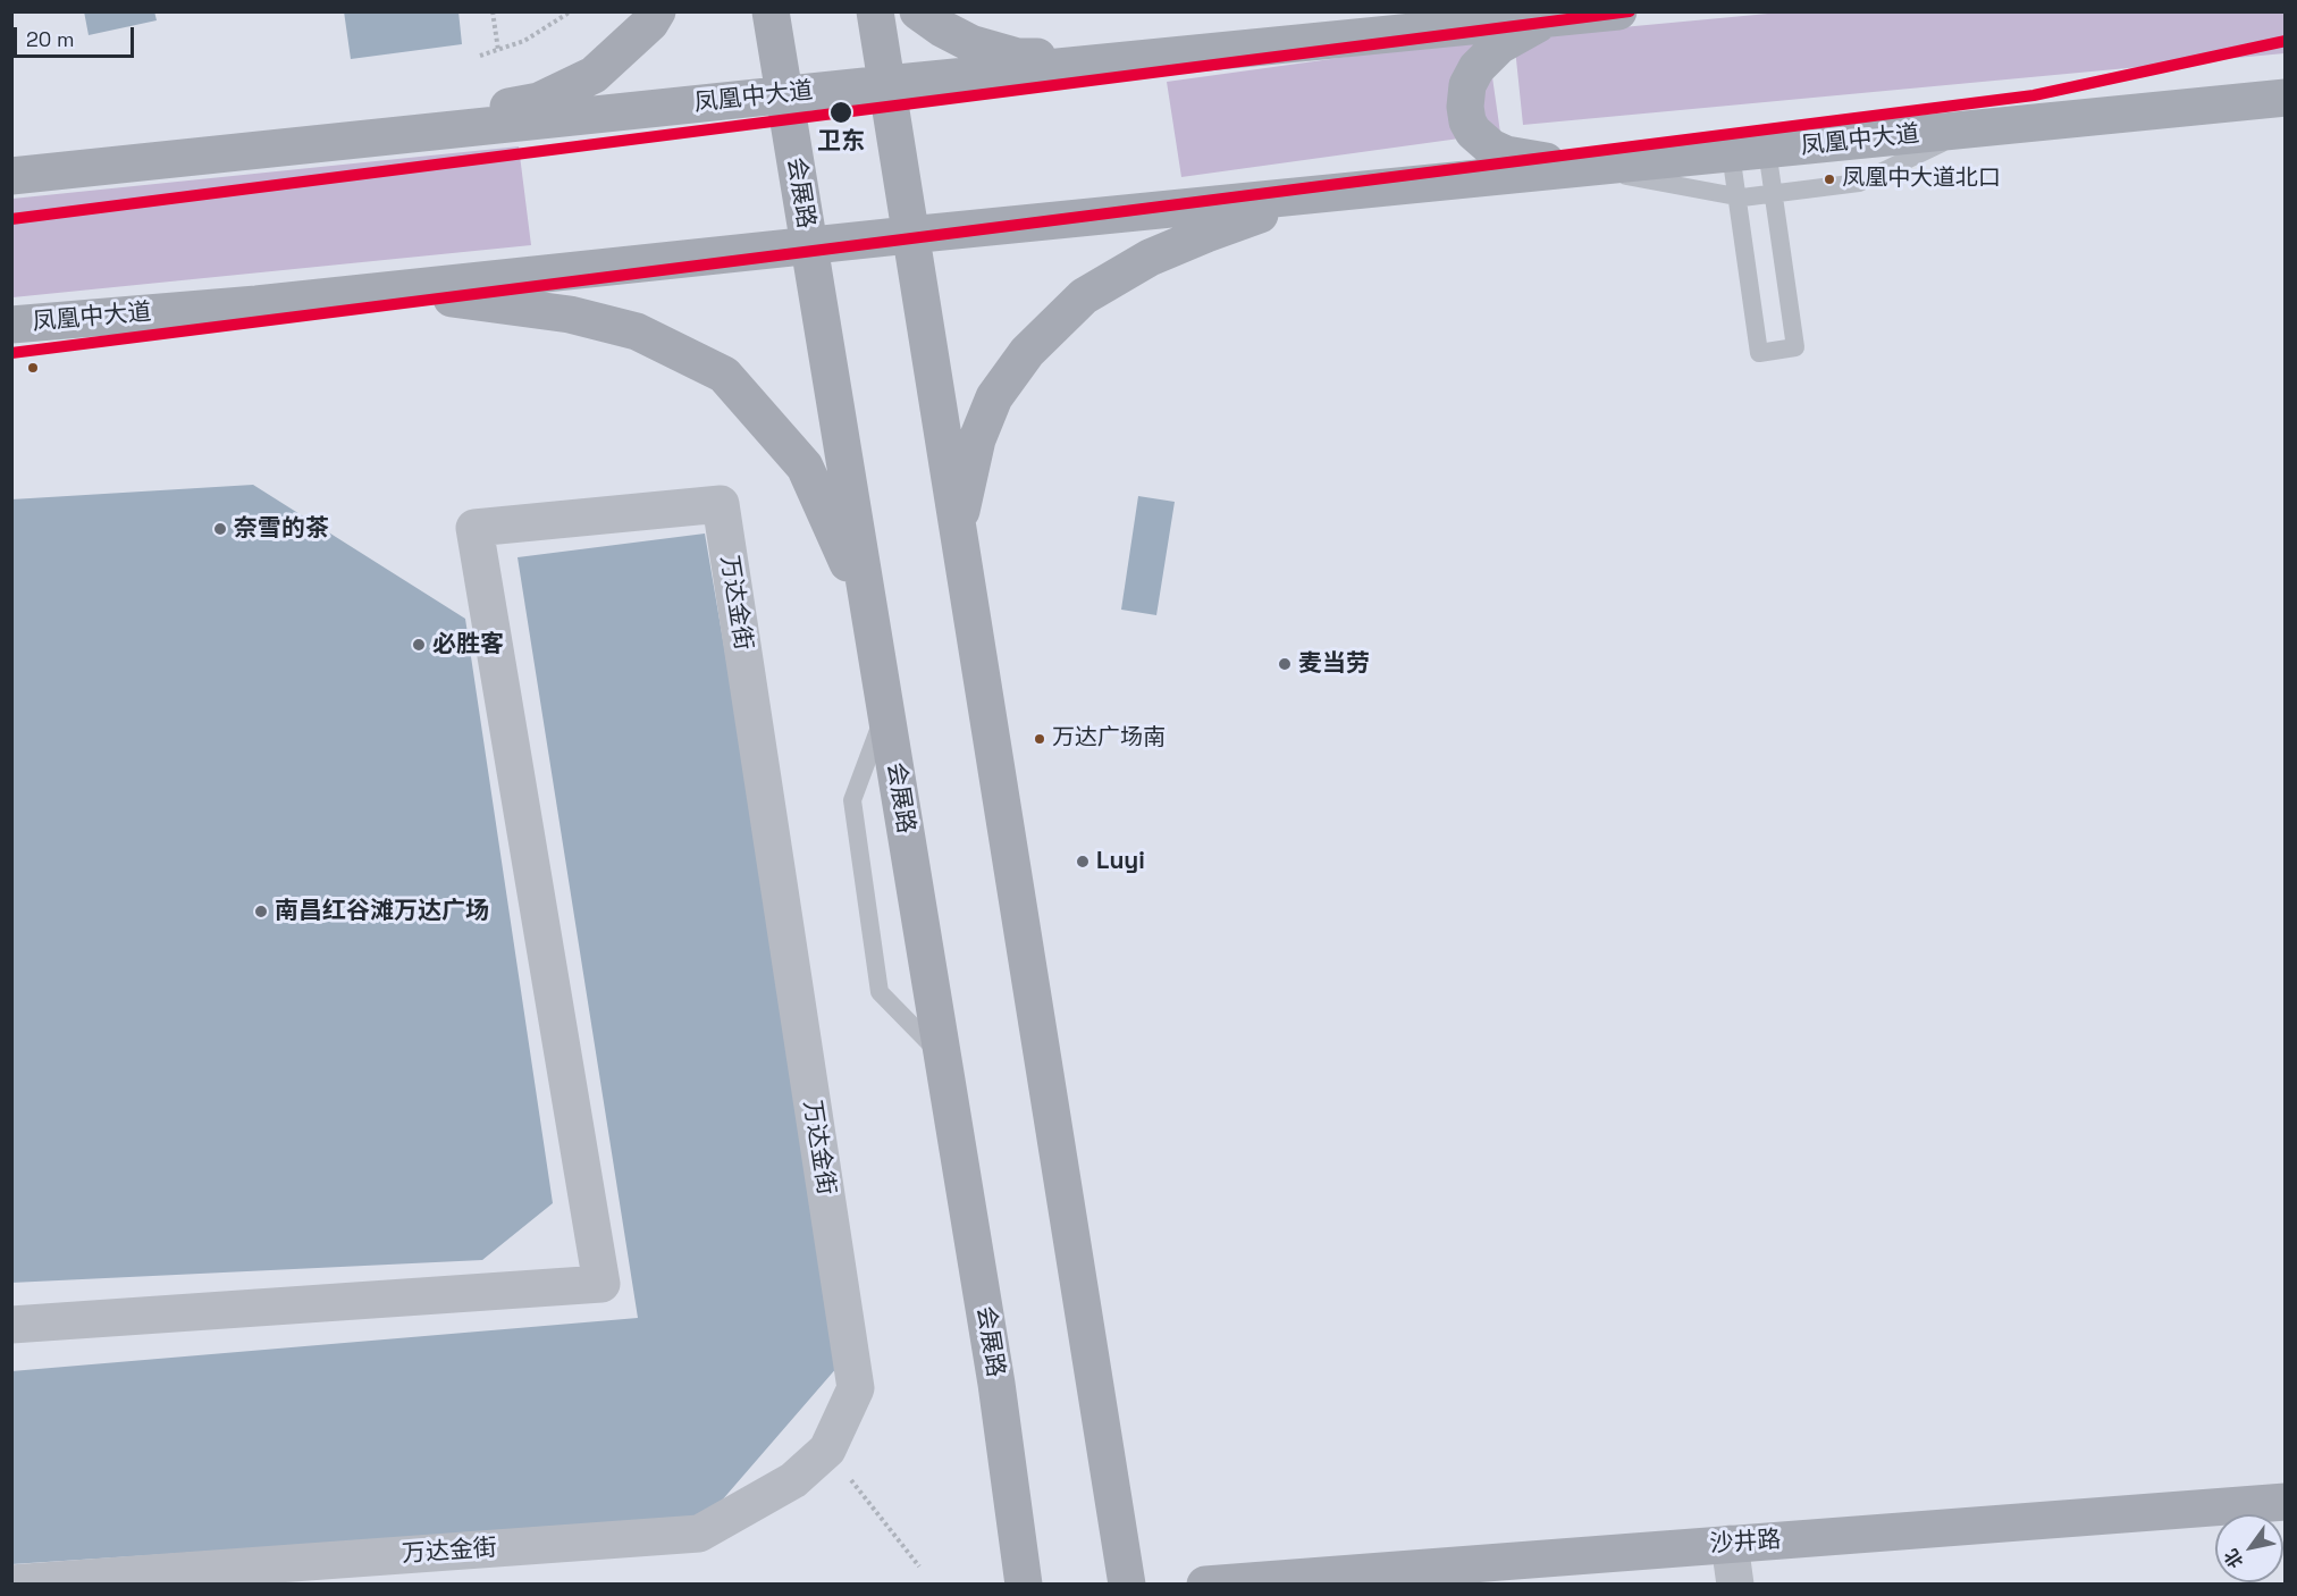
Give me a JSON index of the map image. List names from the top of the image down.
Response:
{
  "streets": {
    "main road": ["凤凰中大道", "会展路", "沙井路"],
    "street": ["万达金街"]
  },
  "crossings": [
    ["凤凰中大道", "会展路"]
  ],
  "places": [
    "卫东",
    "凤凰中大道北口",
    "奈雪的茶",
    "必胜客",
    "麦当劳",
    "万达广场南",
    "Luyi",
    "南昌红谷滩万达广场"
  ],
  "scale_bar": "20 m",
  "north": "bottom left"
}
